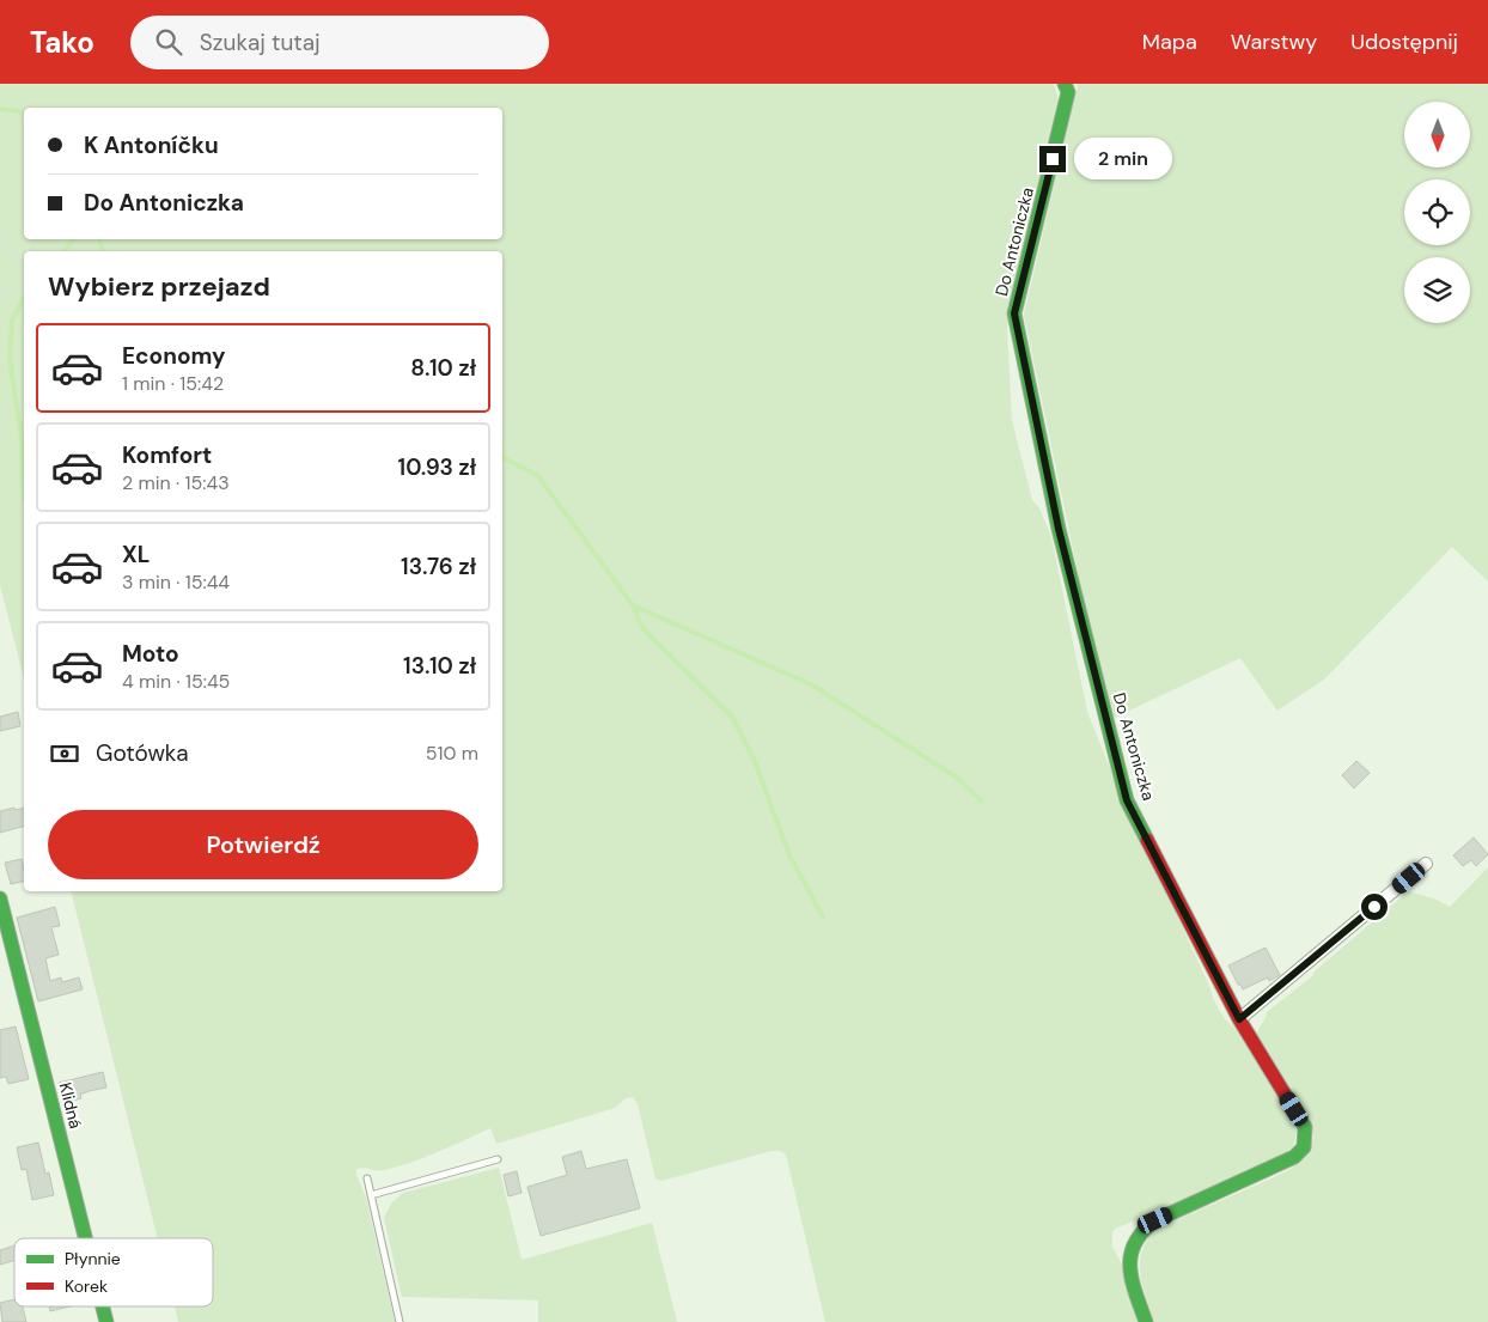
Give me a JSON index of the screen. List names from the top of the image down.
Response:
{
  "streets": {
    "street": ["Do Antoniczka", "Klidná"]
  },
  "legend": ["Płynnie", "Korek"],
  "north": "bottom",
  "page": {
    "header": "Tako",
    "search": "Szukaj tutaj",
    "nav": ["Mapa", "Warstwy", "Udostępnij"],
    "banner": ["K Antoníčku", "Do Antoniczka"],
    "bubble": "2 min",
    "heading": "Wybierz przejazd",
    "list": [
      {
        "name": "Economy",
        "note": "1 min · 15:42",
        "value": "8.10 zł"
      },
      {
        "name": "Komfort",
        "note": "2 min · 15:43",
        "value": "10.93 zł"
      },
      {
        "name": "XL",
        "note": "3 min · 15:44",
        "value": "13.76 zł"
      },
      {
        "name": "Moto",
        "note": "4 min · 15:45",
        "value": "13.10 zł"
      }
    ],
    "pay": ["Gotówka", "510 m"],
    "buttons": "Potwierdź"
  }
}
